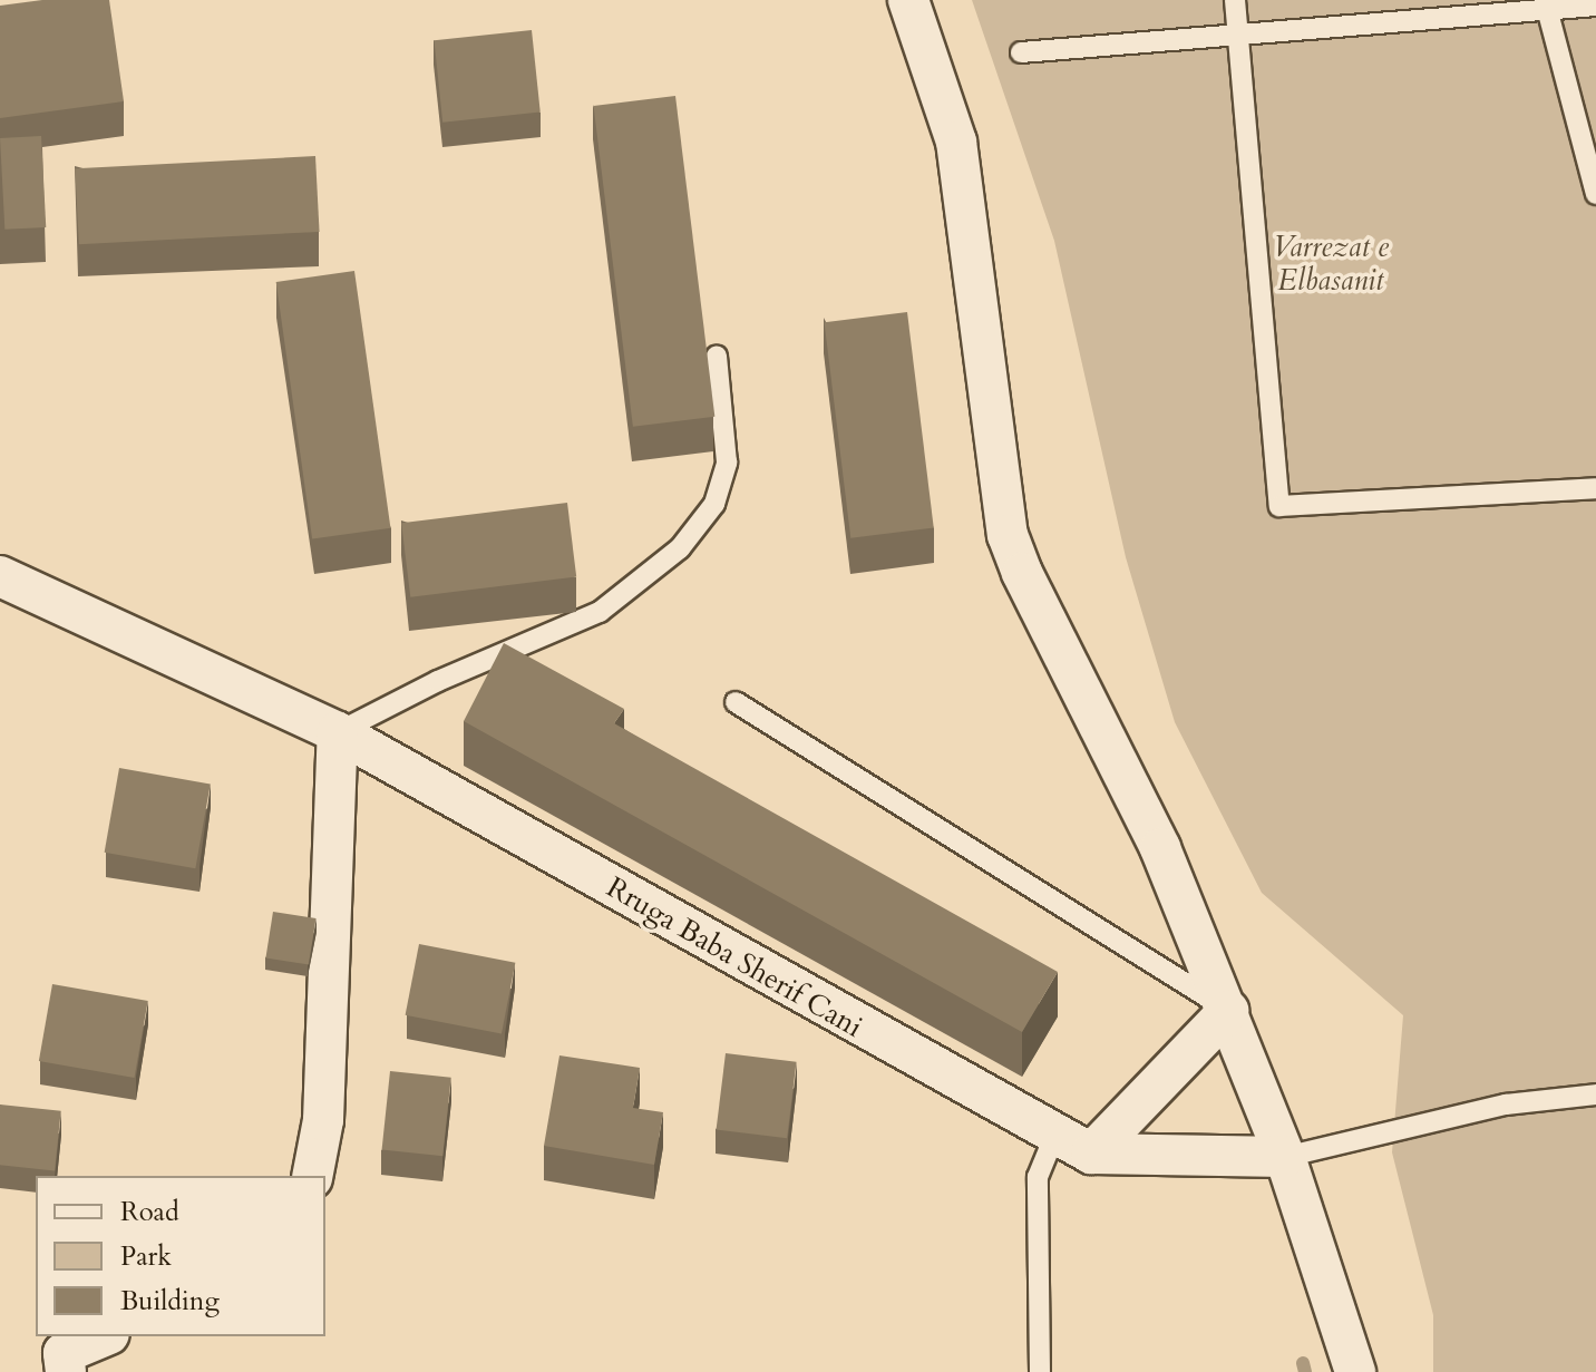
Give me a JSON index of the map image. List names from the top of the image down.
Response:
{
  "streets": {
    "street": ["Rruga Baba Sherif Cani"]
  },
  "parks": ["Varrezat e Elbasanit"],
  "legend": ["Road", "Park", "Building"]
}
